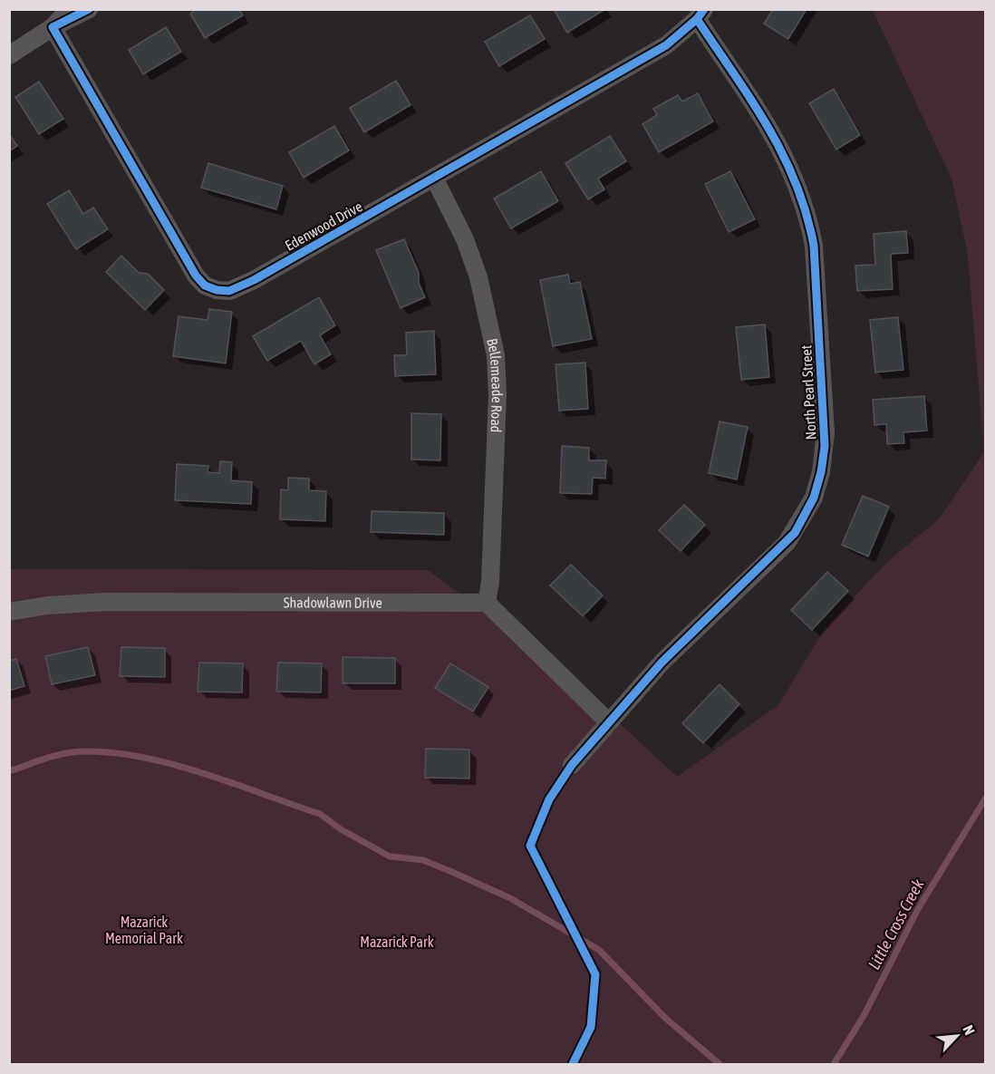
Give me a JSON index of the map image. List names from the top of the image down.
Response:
{
  "streets": {
    "street": [
      "Edenwood Drive",
      "Bellemeade Road",
      "North Pearl Street",
      "Shadowlawn Drive"
    ]
  },
  "crossings": [
    ["Edenwood Drive", "Bellemeade Road"],
    ["Edenwood Drive", "North Pearl Street"],
    ["Bellemeade Road", "Shadowlawn Drive"]
  ],
  "water": ["Little Cross Creek"],
  "parks": ["Mazarick Memorial Park", "Mazarick Park"],
  "north": "top right"
}
